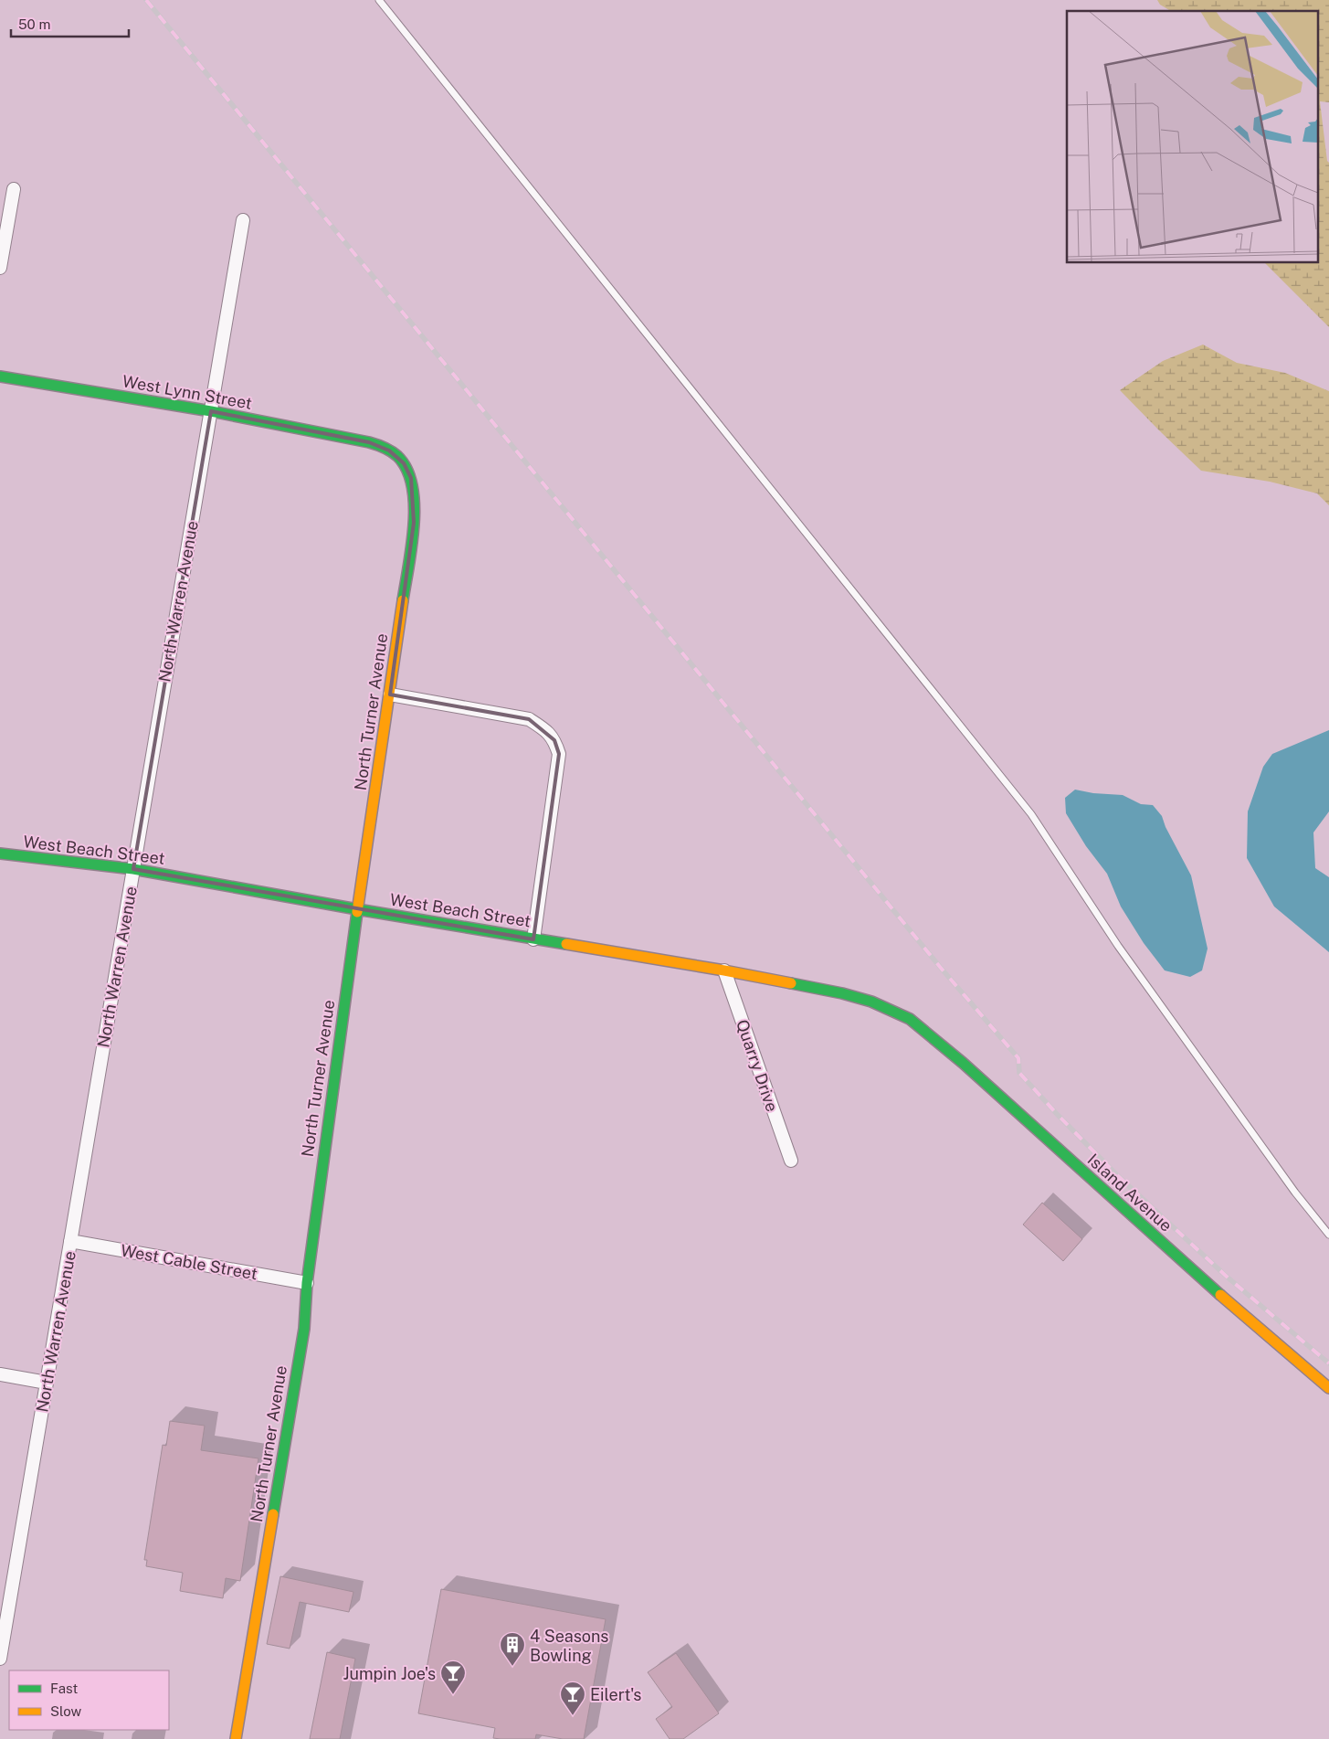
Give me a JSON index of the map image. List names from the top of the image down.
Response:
{
  "streets": {
    "street": [
      "West Lynn Street",
      "North Warren Avenue",
      "North Turner Avenue",
      "West Beach Street",
      "Quarry Drive",
      "Island Avenue",
      "West Cable Street"
    ]
  },
  "crossings": [
    ["West Lynn Street", "North Warren Avenue"],
    ["West Lynn Street", "North Turner Avenue"],
    ["North Warren Avenue", "West Beach Street"],
    ["North Warren Avenue", "West Cable Street"],
    ["North Turner Avenue", "West Beach Street"],
    ["North Turner Avenue", "West Cable Street"],
    ["West Beach Street", "Quarry Drive"],
    ["West Beach Street", "Island Avenue"]
  ],
  "places": {
    "building": ["4 Seasons Bowling"],
    "bar": ["Jumpin Joe's", "Eilert's"]
  },
  "legend": ["Fast", "Slow"],
  "scale_bar": "50 m"
}
